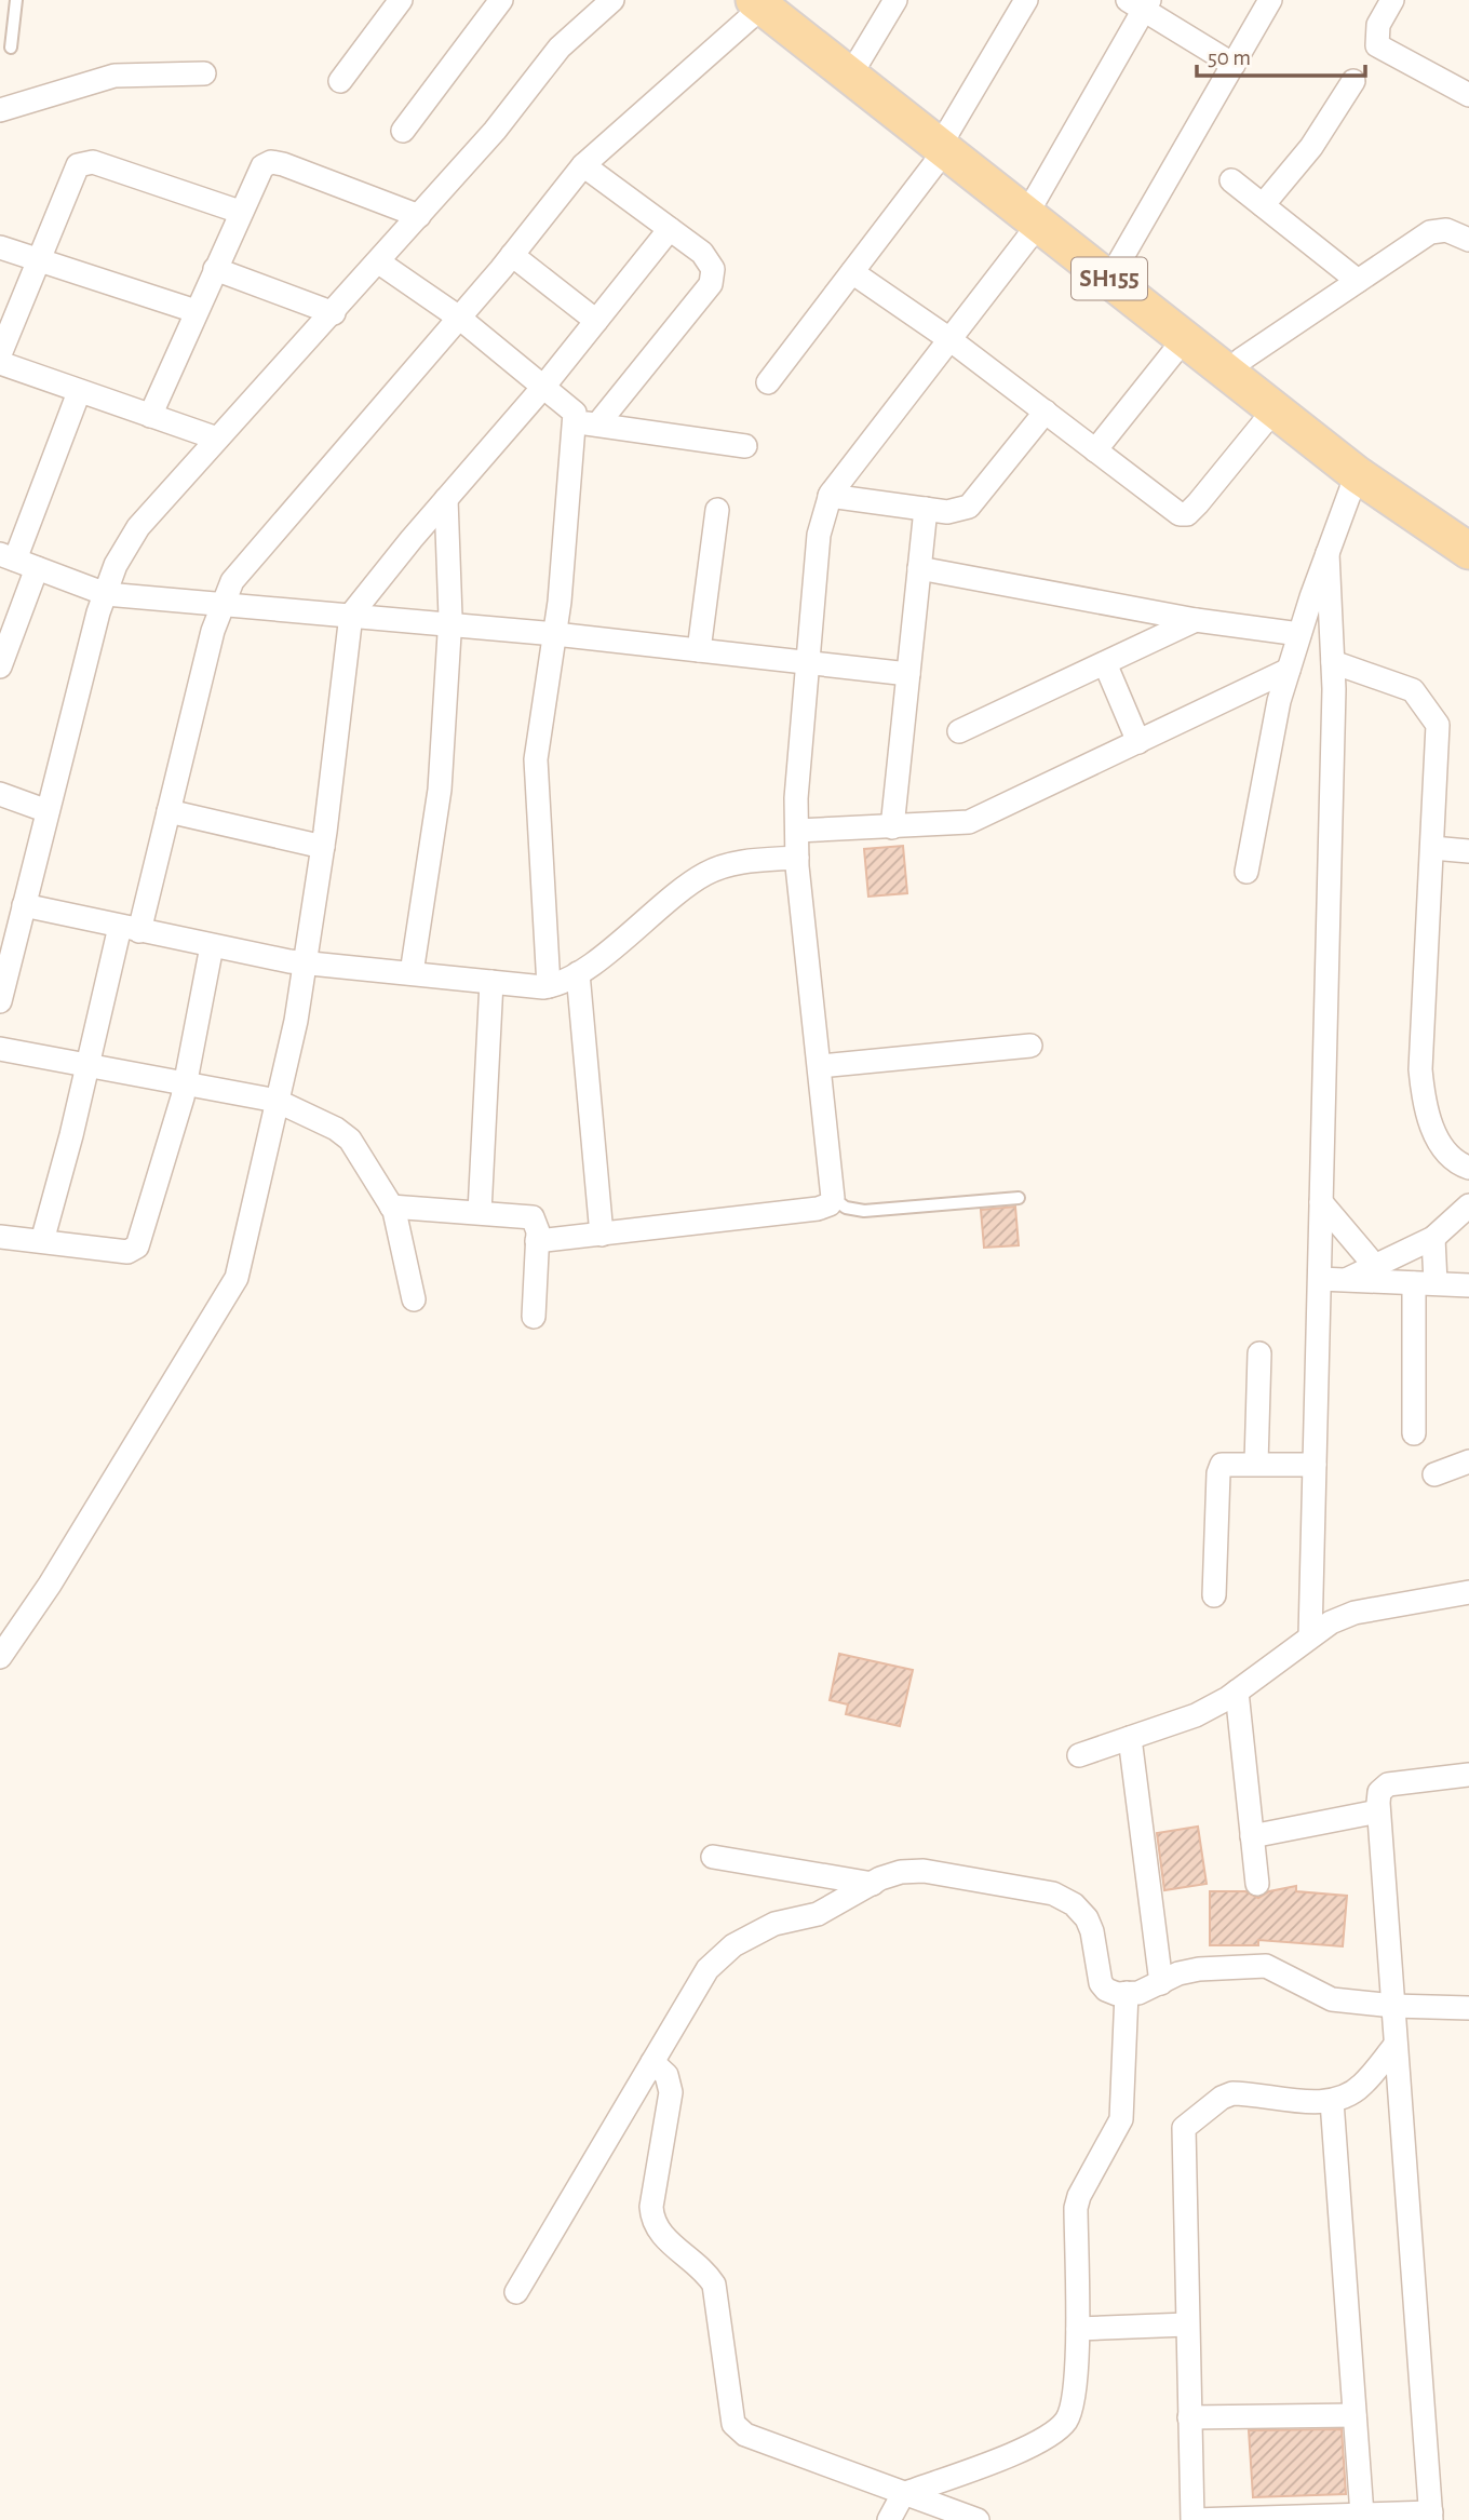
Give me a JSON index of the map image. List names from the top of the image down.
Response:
{
  "streets": {
    "main road": ["SH155"]
  },
  "scale_bar": "50 m"
}
